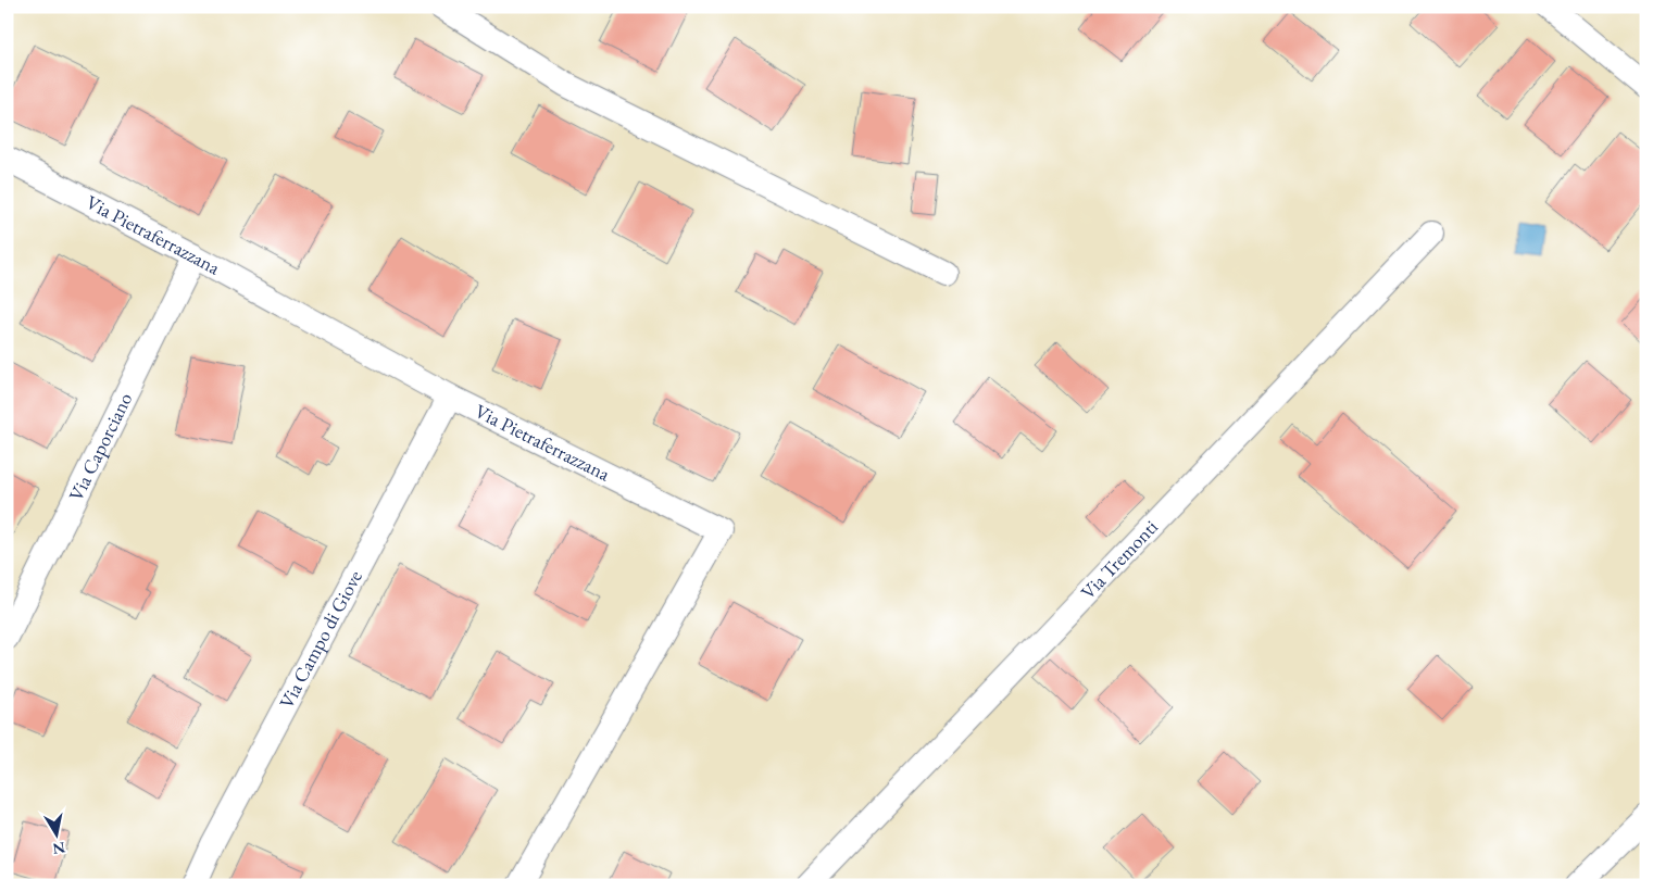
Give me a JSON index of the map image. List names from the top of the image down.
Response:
{
  "streets": {
    "street": [
      "Via Pietraferrazzana",
      "Via Caporciano",
      "Via Tremonti",
      "Via Campo di Giove"
    ]
  },
  "crossings": [
    ["Via Pietraferrazzana", "Via Caporciano"],
    ["Via Pietraferrazzana", "Via Campo di Giove"]
  ],
  "north": "bottom"
}
